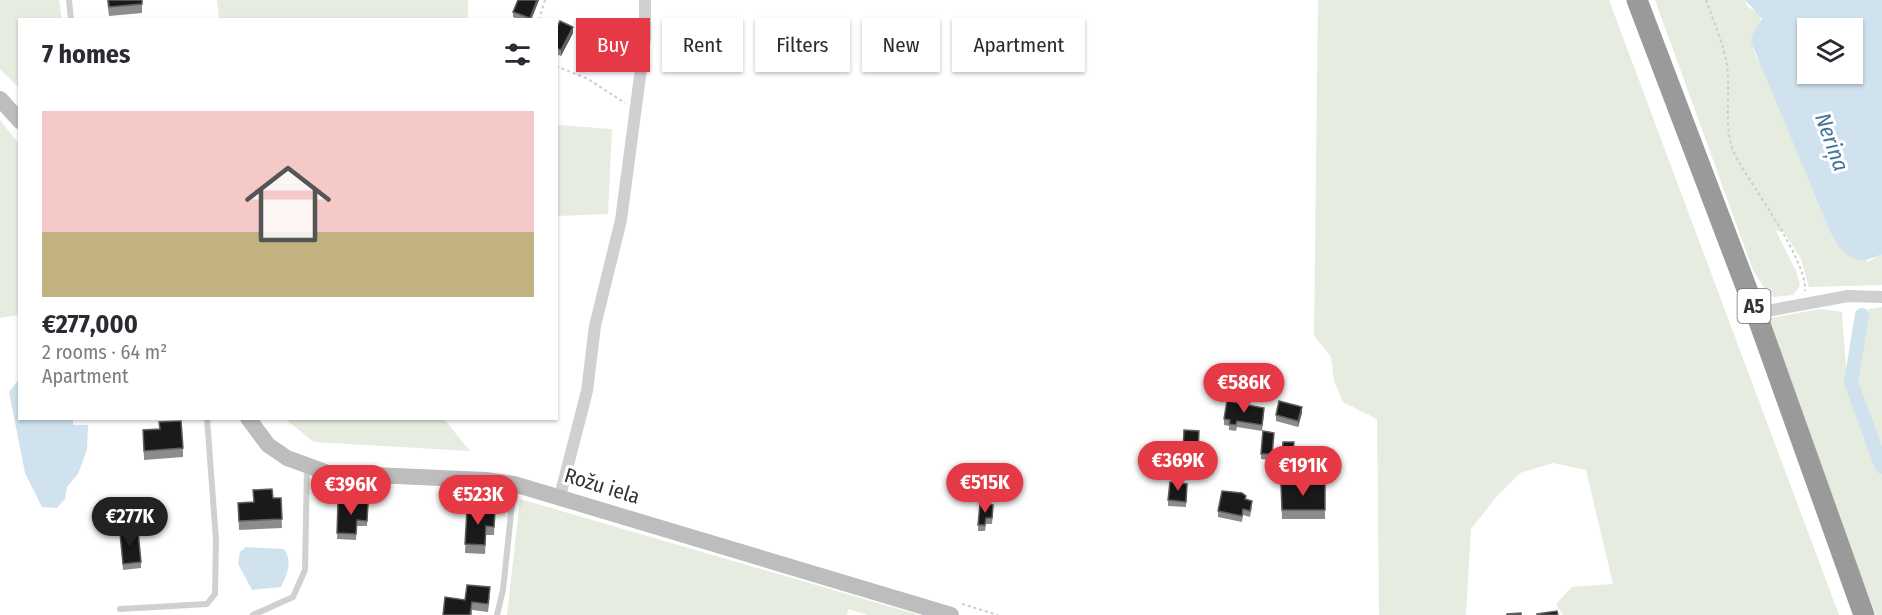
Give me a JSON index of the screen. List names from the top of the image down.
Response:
{
  "streets": {
    "highway": ["A5"],
    "street": ["Rožu iela"]
  },
  "water": ["Neriņa"],
  "page": {
    "chip": [
      "Buy",
      "Rent",
      "Filters",
      "New",
      "Apartment"
    ],
    "heading": "7 homes",
    "list": [
      {
        "name": "€277,000",
        "note": "2 rooms · 64 m² · Apartment"
      }
    ],
    "price": [
      "€586K",
      "€369K",
      "€191K",
      "€515K",
      "€396K",
      "€523K",
      "€277K"
    ]
  }
}
